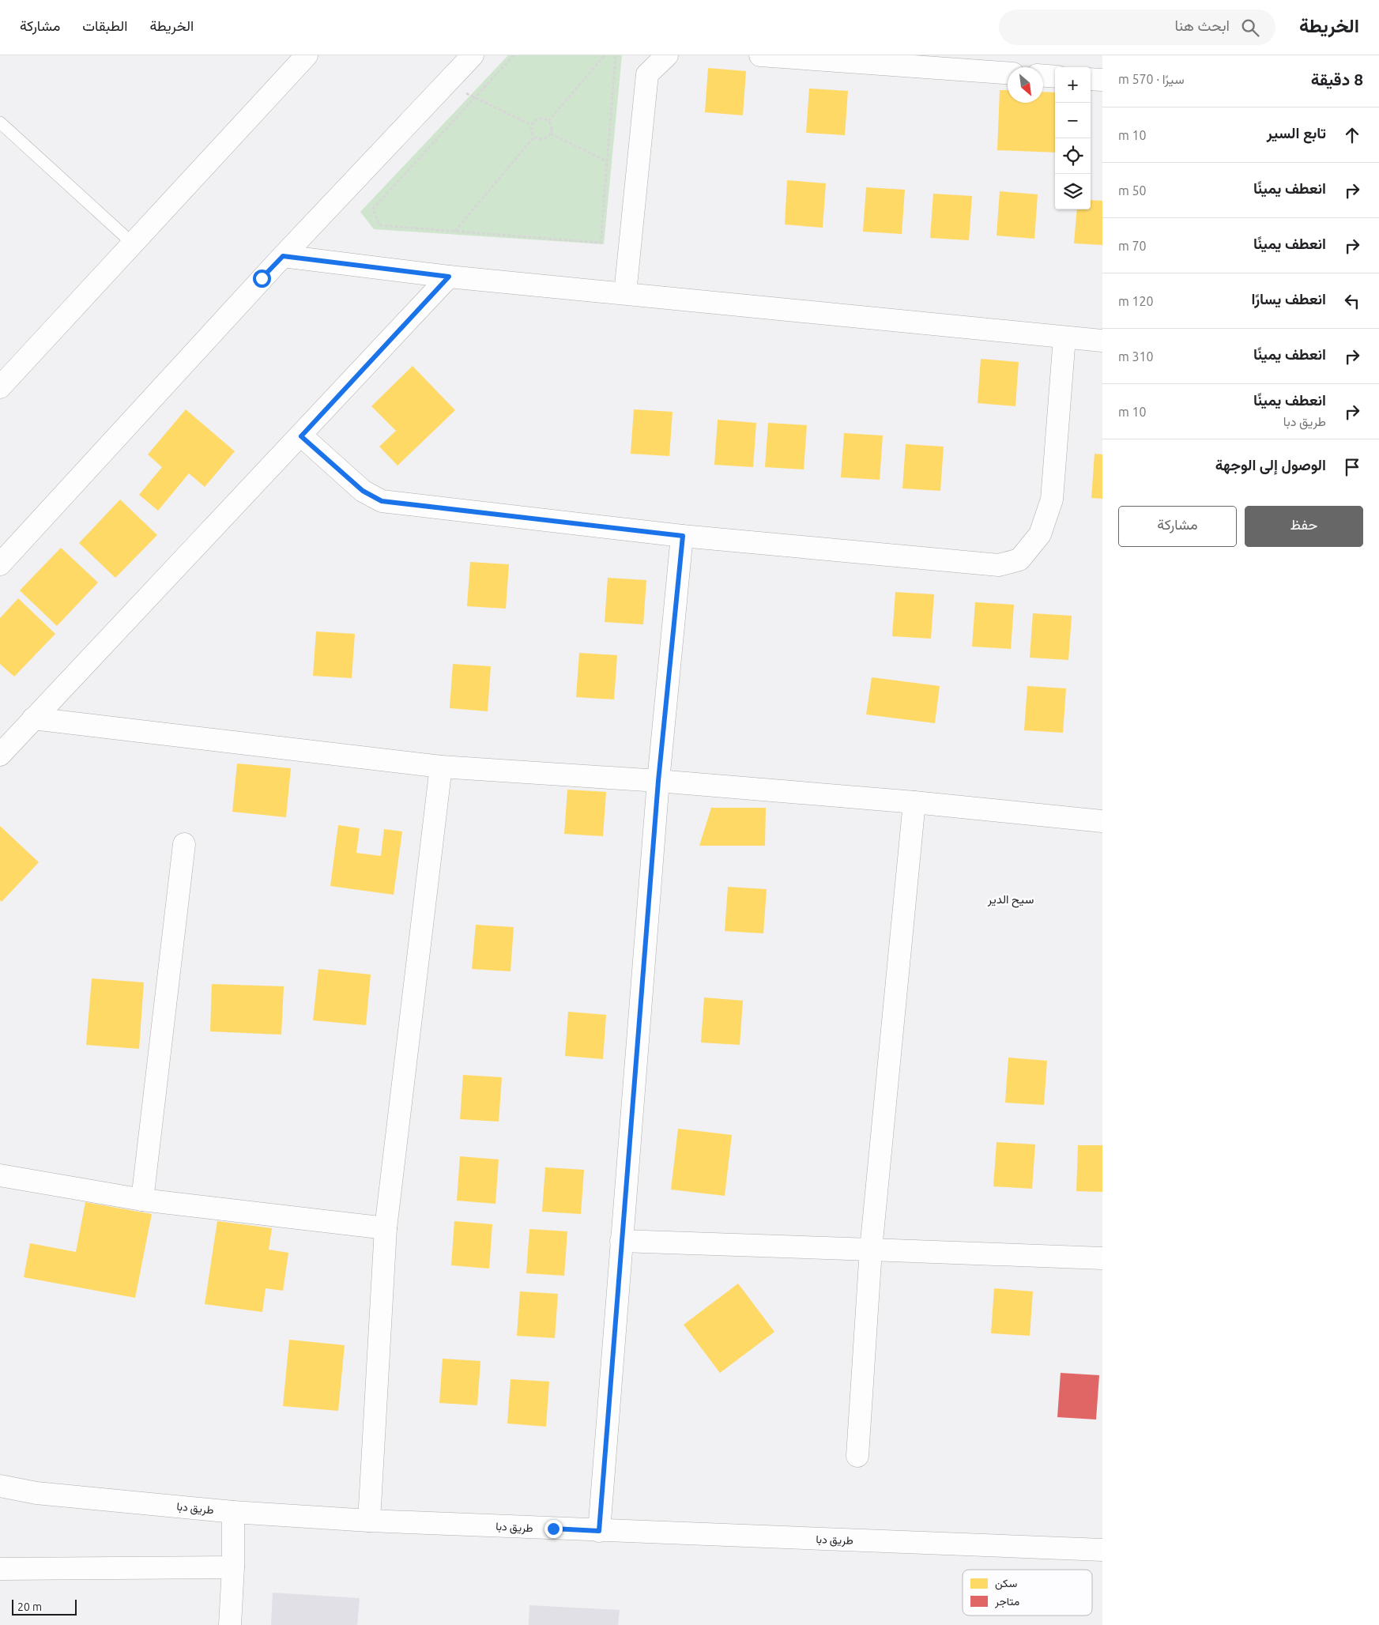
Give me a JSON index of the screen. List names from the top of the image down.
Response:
{
  "streets": {
    "street": ["طريق دبا"]
  },
  "districts": ["سيح الدير"],
  "legend": ["سكن", "متاجر"],
  "scale_bar": "20 m",
  "north": "bottom right",
  "page": {
    "header": "الخريطة",
    "search": "ابحث هنا",
    "nav": ["الخريطة", "الطبقات", "مشاركة"],
    "heading": ["8 دقيقة", "سيرًا · 570 m"],
    "map_buttons": ["+", "−"],
    "list": [
      ["تابع السير", "10 m"],
      ["انعطف يمينًا", "50 m"],
      ["انعطف يمينًا", "70 m"],
      ["انعطف يسارًا", "120 m"],
      ["انعطف يمينًا", "310 m"],
      ["انعطف يمينًا", "طريق دبا", "10 m"],
      "الوصول إلى الوجهة"
    ],
    "buttons": ["حفظ", "مشاركة"],
    "scale": "20 m"
  }
}
